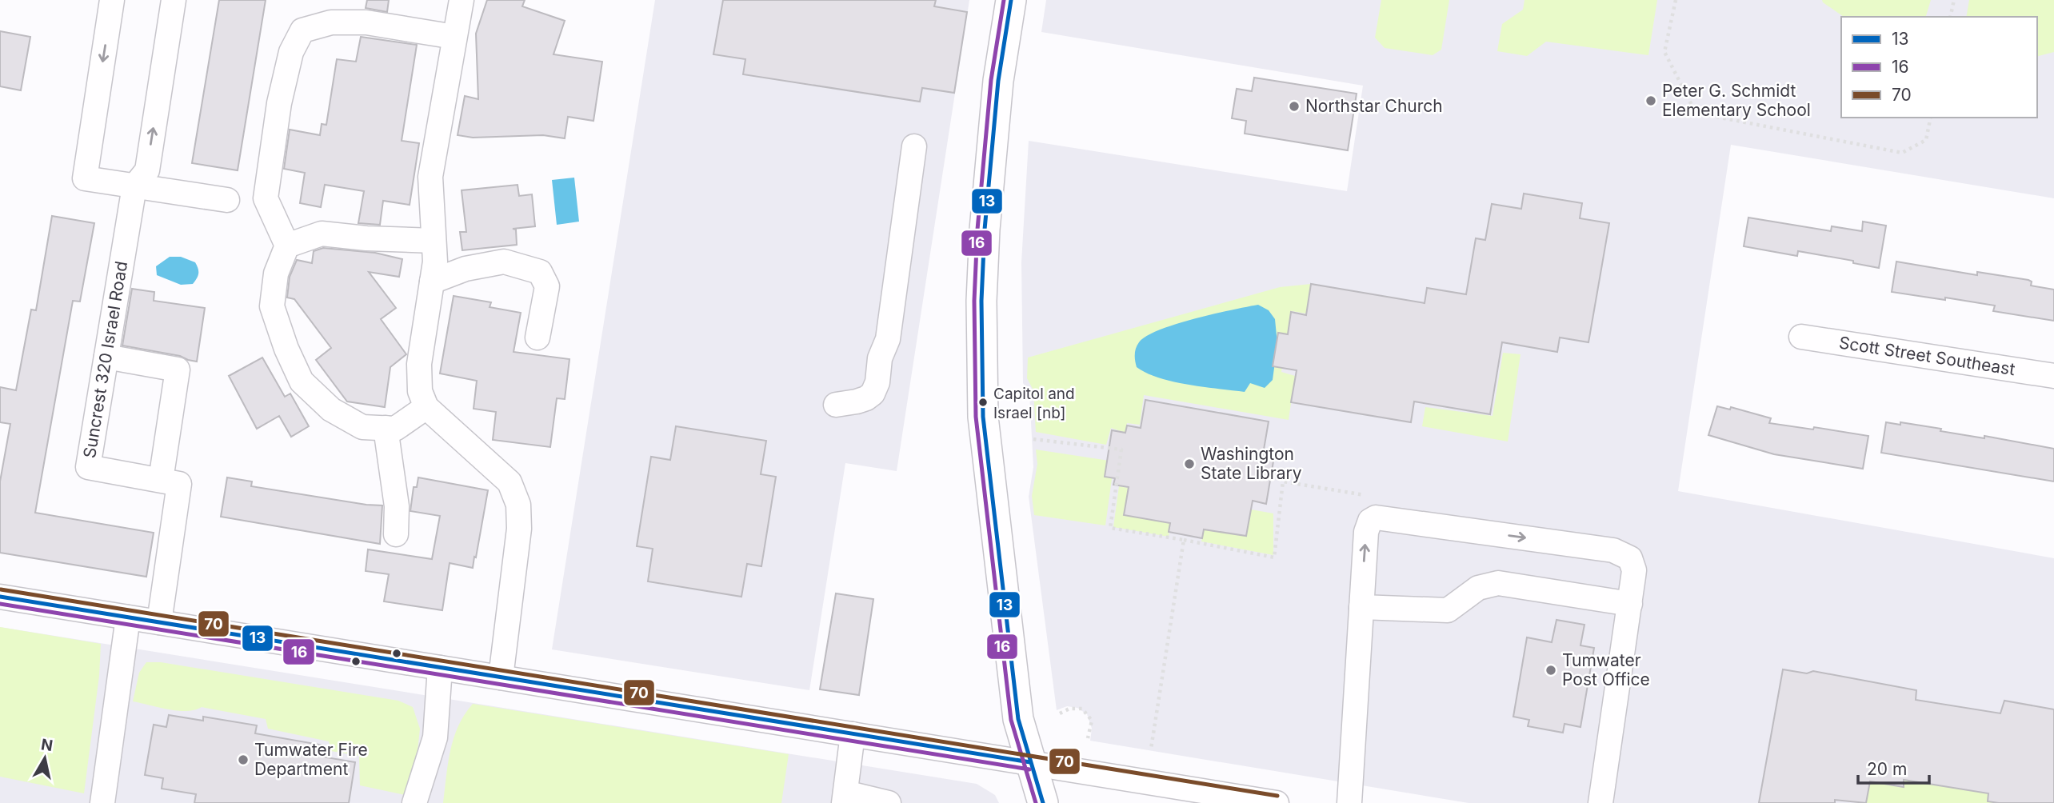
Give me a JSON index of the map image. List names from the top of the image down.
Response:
{
  "streets": {
    "street": ["Scott Street Southeast", "Suncrest 320 Israel Road"]
  },
  "places": [
    "Peter G. Schmidt Elementary School",
    "Northstar Church",
    "Capitol and Israel [nb]",
    "Washington State Library",
    "Tumwater Post Office",
    "Tumwater Fire Department"
  ],
  "lines": ["transit line 13", "transit line 16", "transit line 70"],
  "legend": ["13", "16", "70"],
  "scale_bar": "20 m",
  "north": "top"
}
